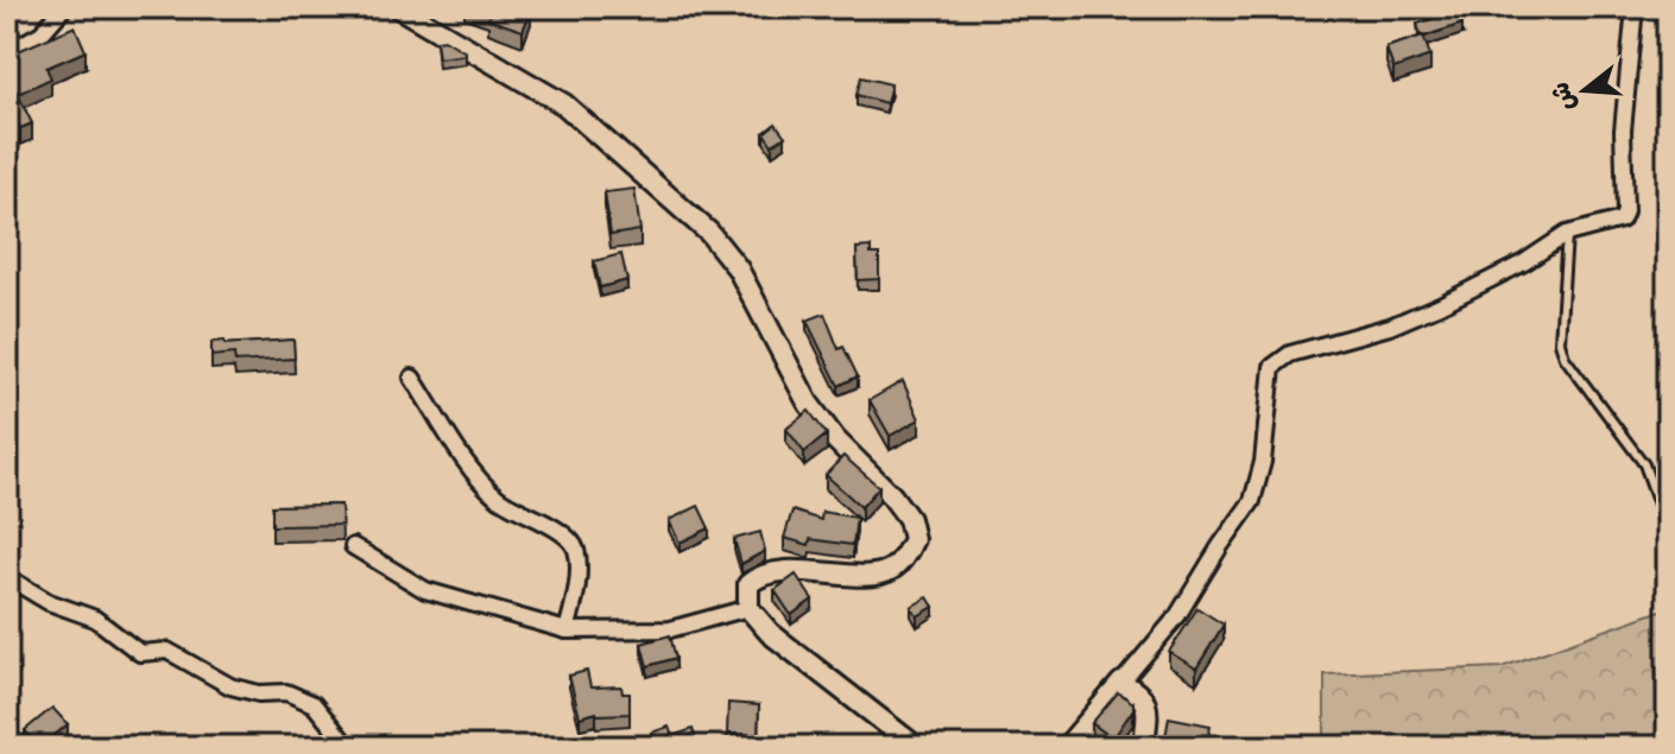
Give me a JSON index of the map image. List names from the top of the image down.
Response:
{
  "north": "left"
}
